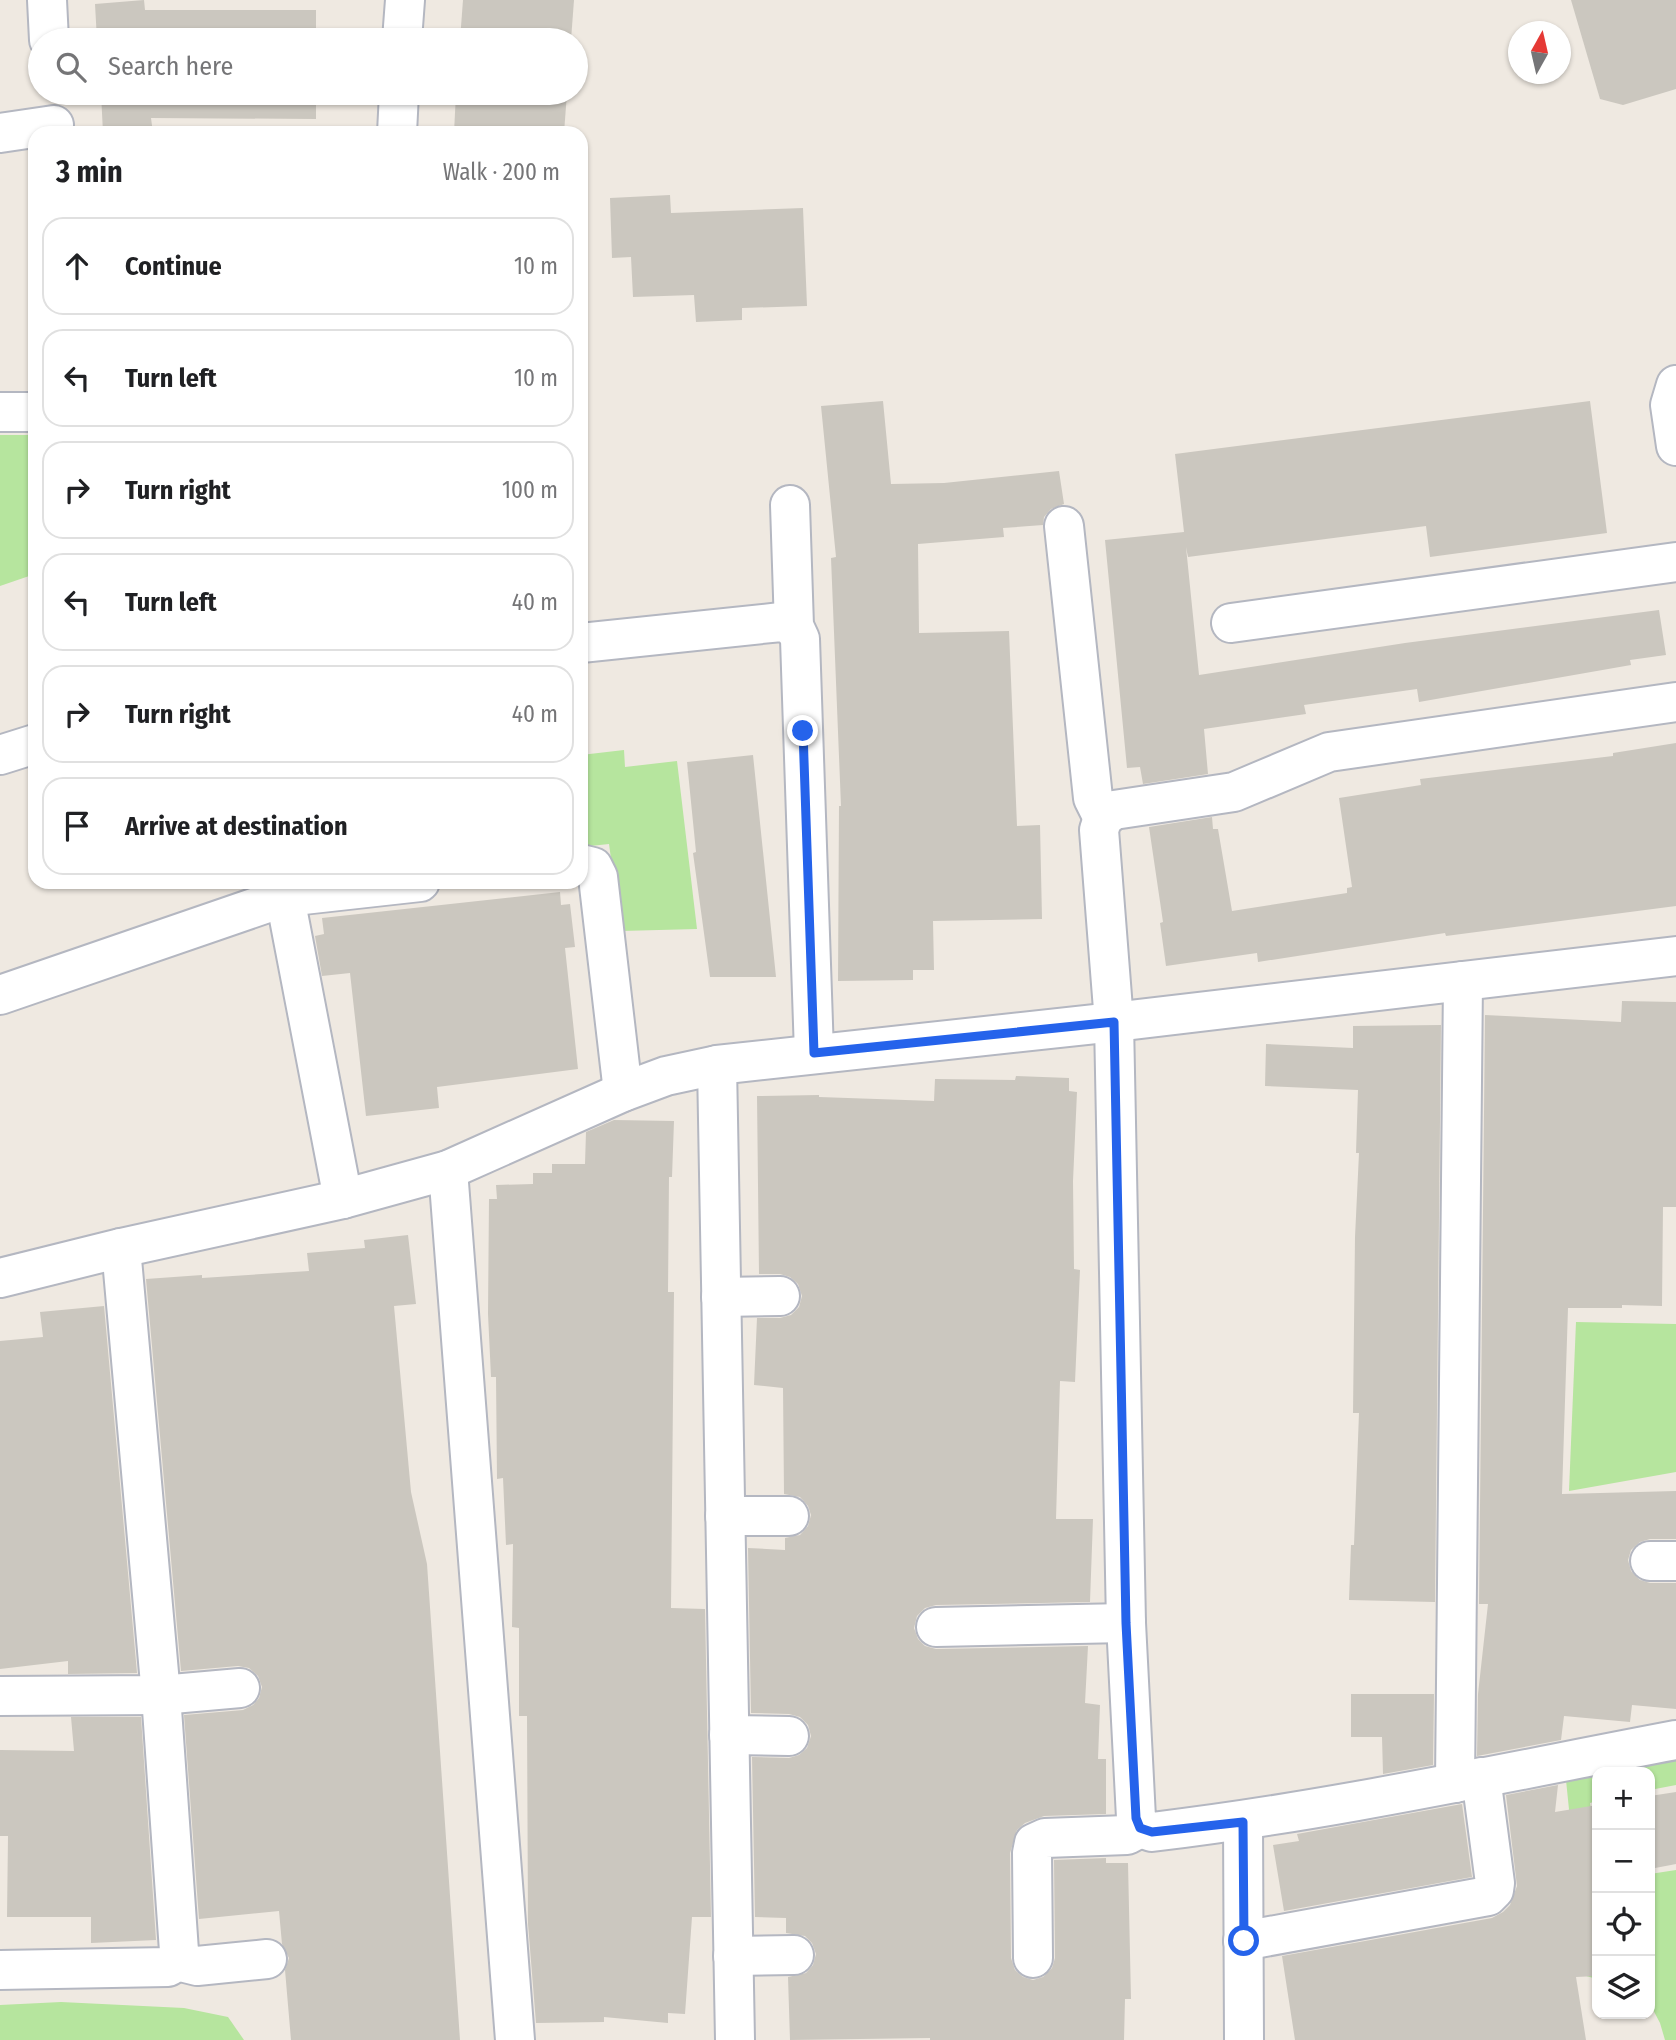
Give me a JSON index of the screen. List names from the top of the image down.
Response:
{
  "north": "top",
  "page": {
    "search": "Search here",
    "heading": ["3 min", "Walk · 200 m"],
    "list": [
      ["Continue", "10 m"],
      ["Turn left", "10 m"],
      ["Turn right", "100 m"],
      ["Turn left", "40 m"],
      ["Turn right", "40 m"],
      "Arrive at destination"
    ],
    "map_buttons": ["+", "−"]
  }
}
